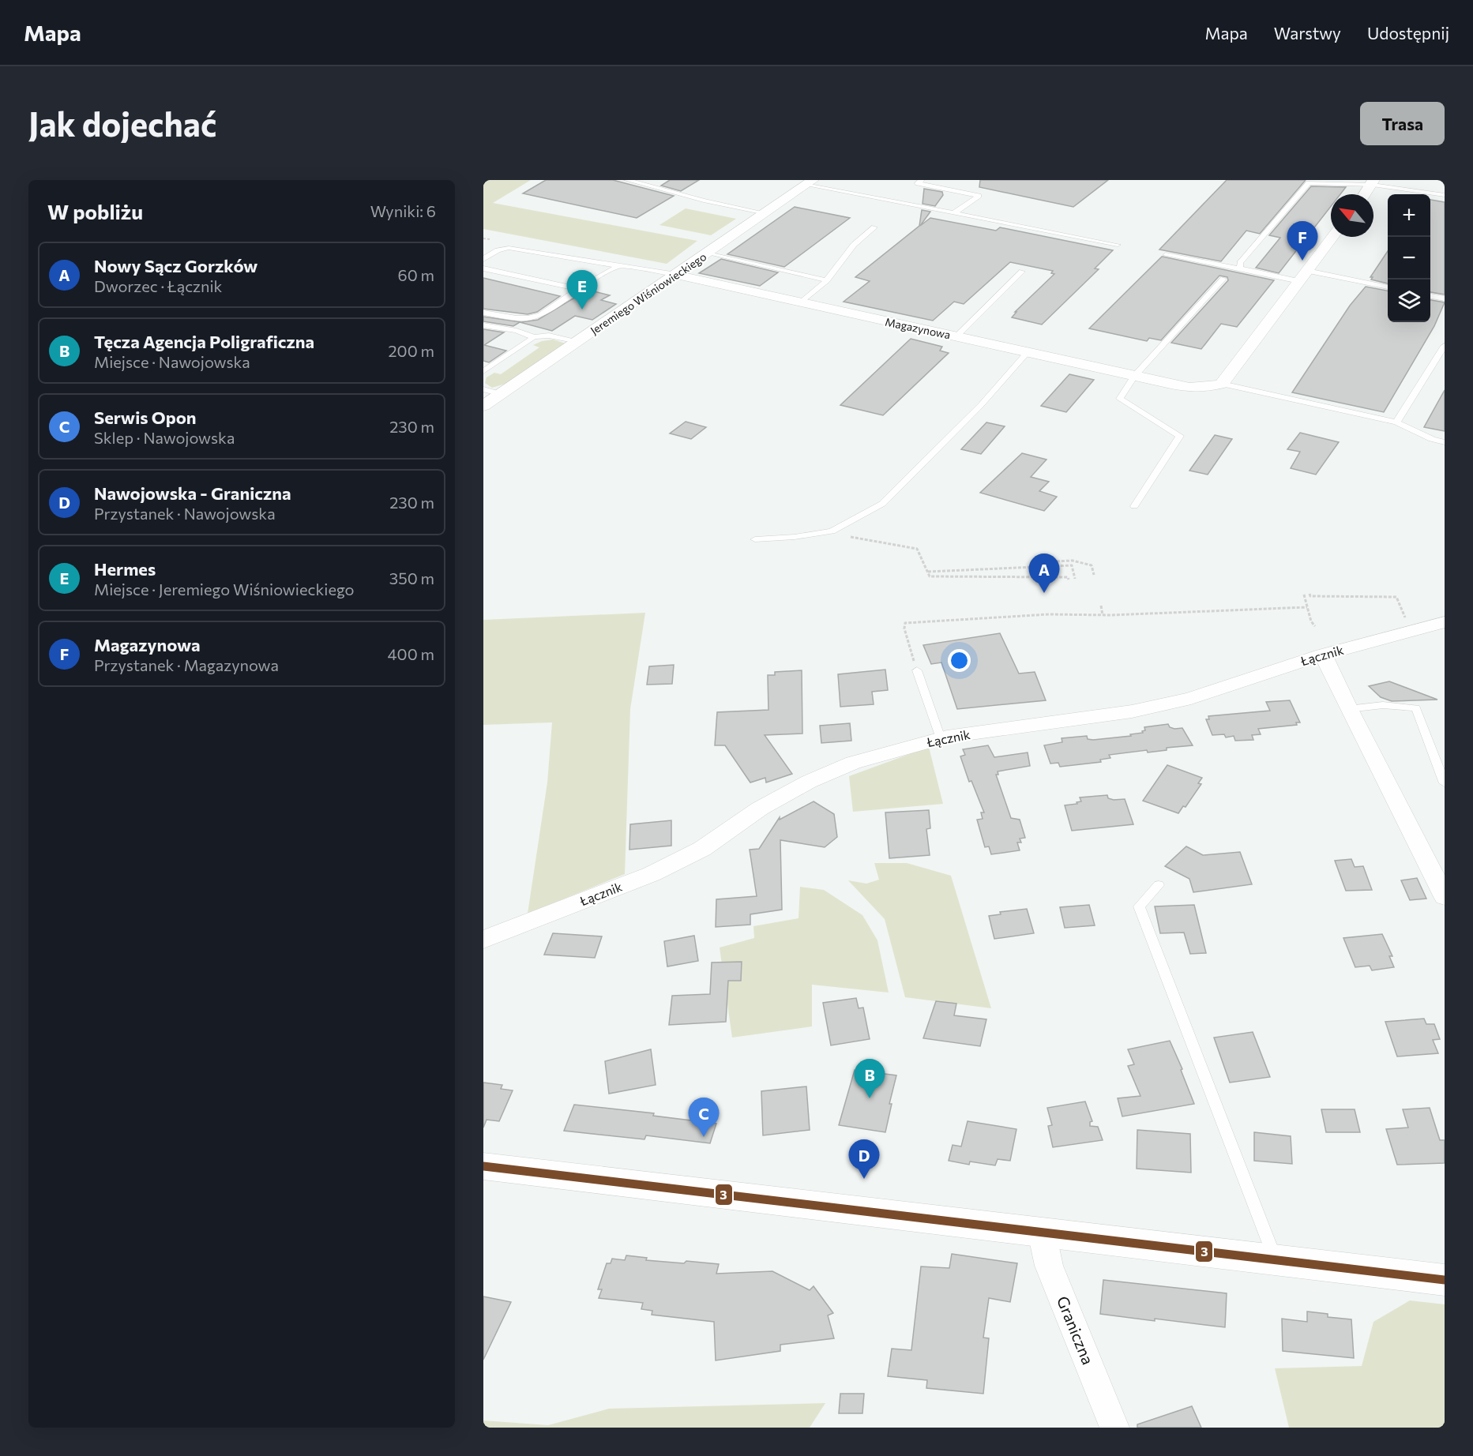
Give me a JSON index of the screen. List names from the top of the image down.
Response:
{
  "streets": {
    "street": [
      "Jeremiego Wiśniowieckiego",
      "Magazynowa",
      "Łącznik",
      "Graniczna"
    ]
  },
  "crossings": [
    ["Jeremiego Wiśniowieckiego", "Magazynowa"]
  ],
  "lines": ["transit line 3"],
  "north": "top left",
  "page": {
    "header": "Mapa",
    "nav": ["Mapa", "Warstwy", "Udostępnij"],
    "buttons": "Trasa",
    "title": "Jak dojechać",
    "heading": ["W pobliżu", "Wyniki: 6"],
    "map_buttons": ["+", "−"],
    "pins": [
      "F",
      "E",
      "A",
      "B",
      "C",
      "D"
    ],
    "list": [
      {
        "mark": "A",
        "name": "Nowy Sącz Gorzków",
        "note": "Dworzec · Łącznik",
        "value": "60 m"
      },
      {
        "mark": "B",
        "name": "Tęcza Agencja Poligraficzna",
        "note": "Miejsce · Nawojowska",
        "value": "200 m"
      },
      {
        "mark": "C",
        "name": "Serwis Opon",
        "note": "Sklep · Nawojowska",
        "value": "230 m"
      },
      {
        "mark": "D",
        "name": "Nawojowska - Graniczna",
        "note": "Przystanek · Nawojowska",
        "value": "230 m"
      },
      {
        "mark": "E",
        "name": "Hermes",
        "note": "Miejsce · Jeremiego Wiśniowieckiego",
        "value": "350 m"
      },
      {
        "mark": "F",
        "name": "Magazynowa",
        "note": "Przystanek · Magazynowa",
        "value": "400 m"
      }
    ]
  }
}
